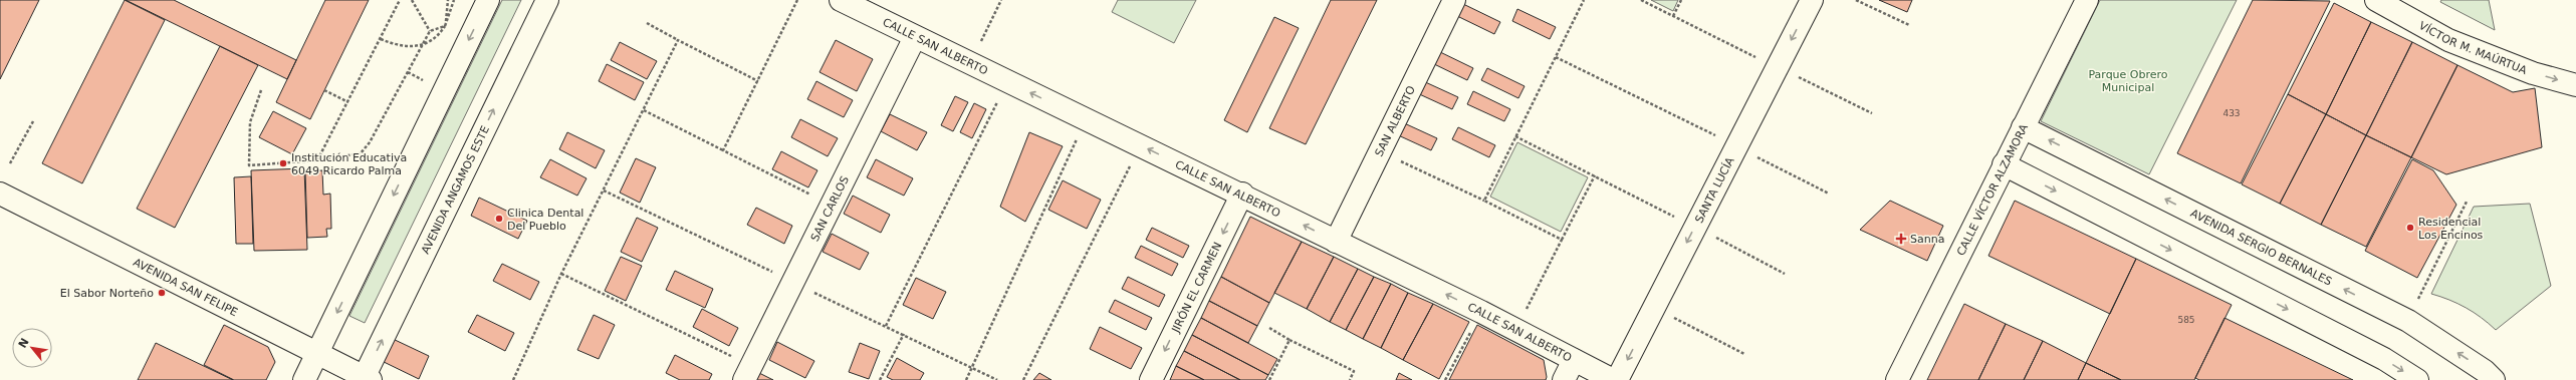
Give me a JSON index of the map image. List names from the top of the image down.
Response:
{
  "streets": {
    "street": [
      "CALLE SAN ALBERTO",
      "VÍCTOR M. MAÚRTUA",
      "SAN ALBERTO",
      "AVENIDA ANGAMOS ESTE",
      "SANTA LUCÍA",
      "CALLE VÍCTOR ALZAMORA",
      "SAN CARLOS",
      "AVENIDA SERGIO BERNALES",
      "AVENIDA SAN FELIPE",
      "JIRÓN EL CARMEN"
    ]
  },
  "crossings": [
    ["CALLE SAN ALBERTO", "SAN ALBERTO"],
    ["CALLE SAN ALBERTO", "SAN CARLOS"],
    ["CALLE SAN ALBERTO", "JIRÓN EL CARMEN"],
    ["AVENIDA ANGAMOS ESTE", "AVENIDA SAN FELIPE"],
    ["CALLE VÍCTOR ALZAMORA", "AVENIDA SERGIO BERNALES"]
  ],
  "one_way": [
    "CALLE SAN ALBERTO",
    "VÍCTOR M. MAÚRTUA",
    "SANTA LUCÍA",
    "JIRÓN EL CARMEN"
  ],
  "parks": ["Parque Obrero Municipal"],
  "places": {
    "other": [
      "Institución Educativa 6049 Ricardo Palma",
      "Clinica Dental Del Pueblo",
      "Residencial Los Encinos",
      "El Sabor Norteño"
    ],
    "health": ["Sanna"]
  },
  "house_numbers": ["433", "585"],
  "north": "top left"
}
